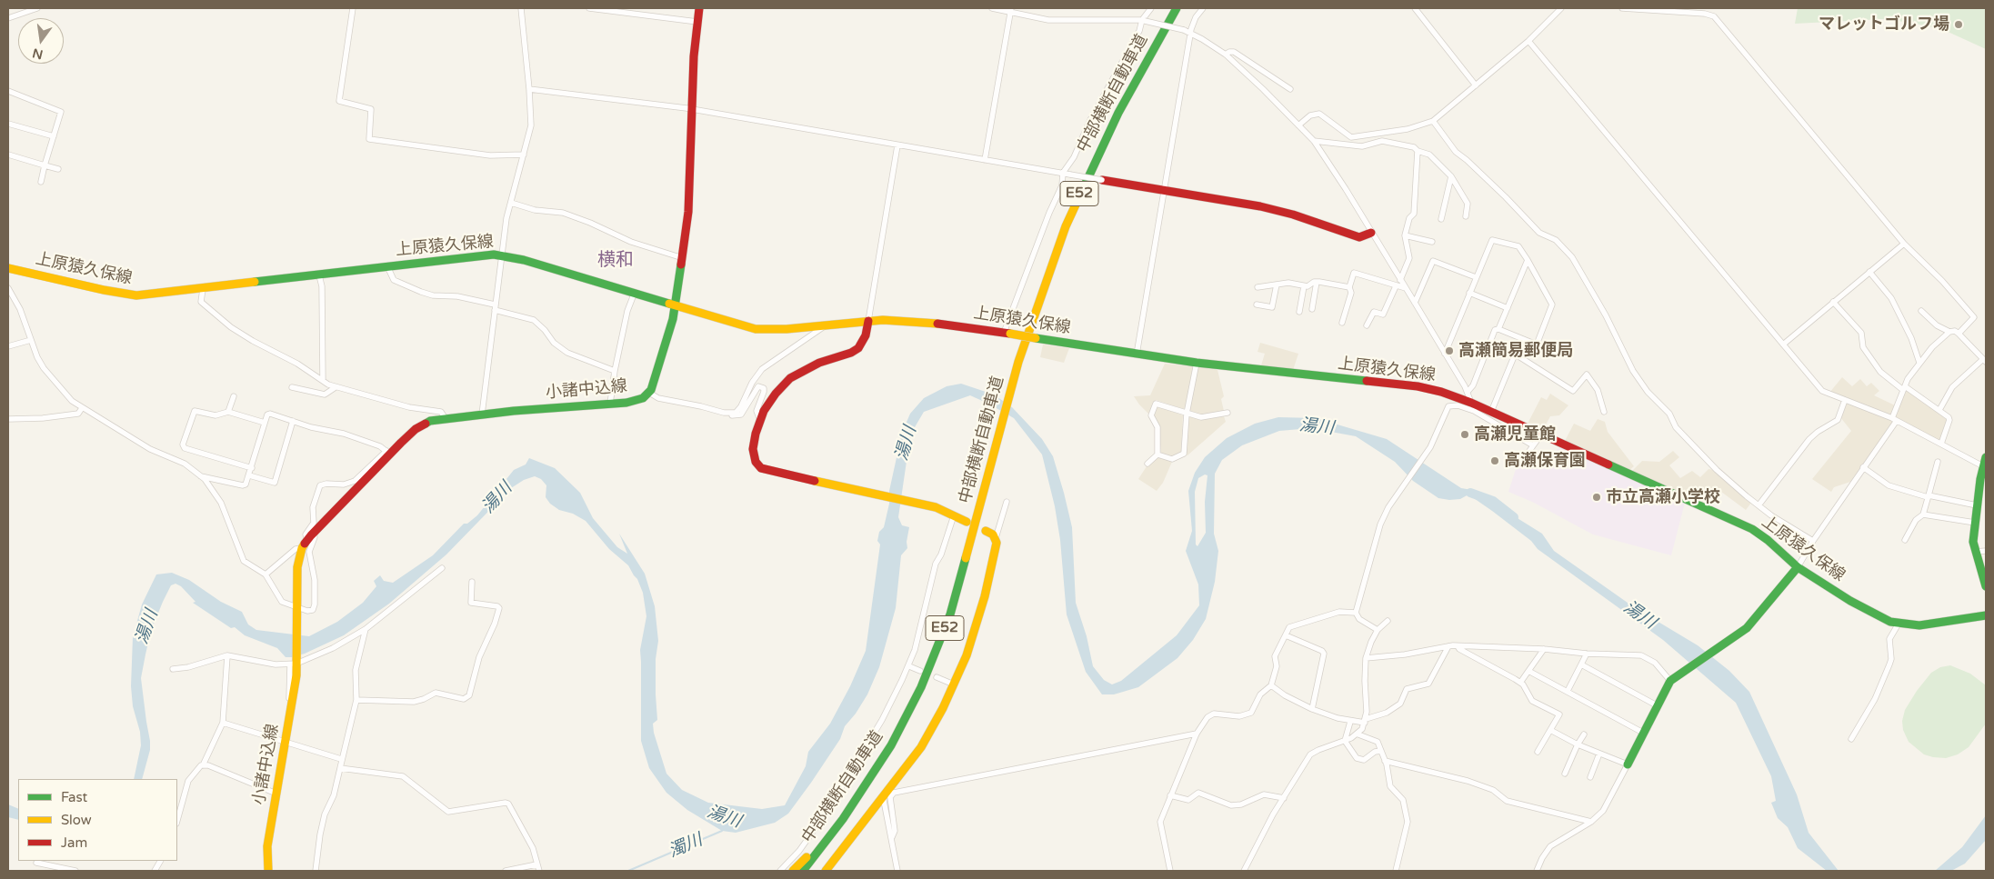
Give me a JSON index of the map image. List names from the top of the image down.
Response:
{
  "streets": {
    "main road": [
      "中部横断自動車道",
      "E52",
      "上原猿久保線",
      "小諸中込線"
    ]
  },
  "crossings": [
    ["上原猿久保線", "小諸中込線"]
  ],
  "districts": ["横和"],
  "water": ["湯川", "濁川"],
  "places": [
    "マレットゴルフ場",
    "高瀬簡易郵便局",
    "高瀬児童館",
    "高瀬保育園",
    "市立高瀬小学校"
  ],
  "legend": ["Fast", "Slow", "Jam"],
  "north": "bottom"
}
